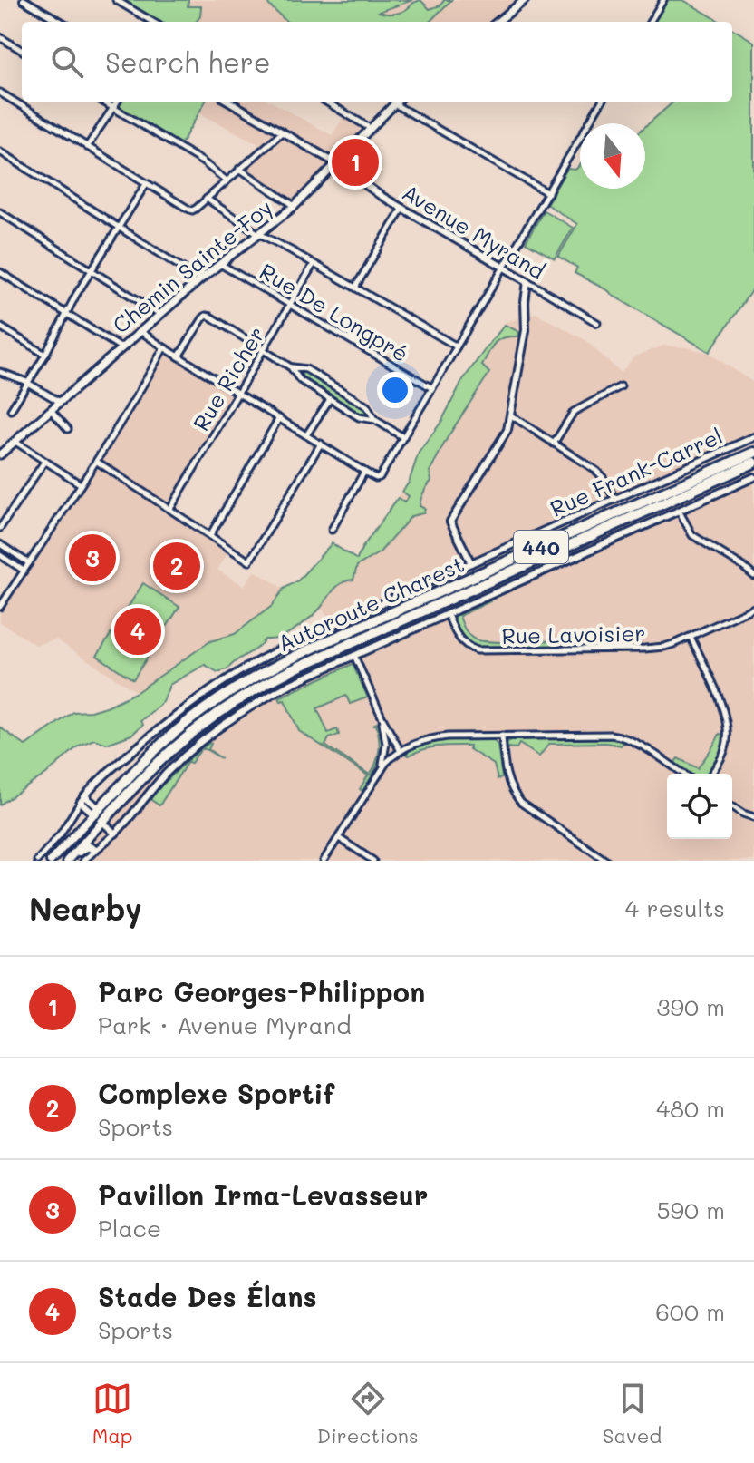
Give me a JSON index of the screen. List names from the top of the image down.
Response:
{
  "streets": {
    "highway": ["440", "Autoroute Charest"],
    "main road": ["Chemin Sainte-Foy"],
    "street": [
      "Avenue Myrand",
      "Rue De Longpré",
      "Rue Richer",
      "Rue Frank-Carrel",
      "Rue Lavoisier"
    ]
  },
  "crossings": [
    ["Avenue Myrand", "Chemin Sainte-Foy"],
    ["Chemin Sainte-Foy", "Rue De Longpré"],
    ["Rue De Longpré", "Rue Richer"]
  ],
  "north": "bottom",
  "page": {
    "search": "Search here",
    "pins": [
      "1",
      "3",
      "2",
      "4"
    ],
    "heading": ["Nearby", "4 results"],
    "list": [
      {
        "mark": "1",
        "name": "Parc Georges-Philippon",
        "note": "Park · Avenue Myrand",
        "value": "390 m"
      },
      {
        "mark": "2",
        "name": "Complexe Sportif",
        "note": "Sports",
        "value": "480 m"
      },
      {
        "mark": "3",
        "name": "Pavillon Irma-Levasseur",
        "note": "Place",
        "value": "590 m"
      },
      {
        "mark": "4",
        "name": "Stade Des Élans",
        "note": "Sports",
        "value": "600 m"
      }
    ],
    "nav": ["Map", "Directions", "Saved"]
  }
}
